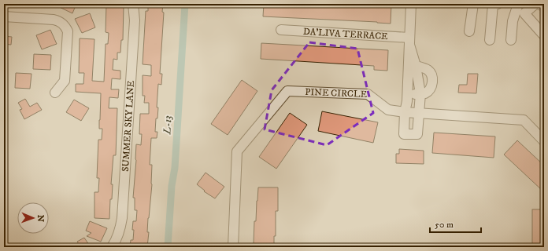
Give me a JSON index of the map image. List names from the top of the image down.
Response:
{
  "streets": {
    "street": ["DA'LIVA TERRACE", "PINE CIRCLE", "SUMMER SKY LANE"]
  },
  "water": ["L-13"],
  "scale_bar": "50 m",
  "north": "right"
}
